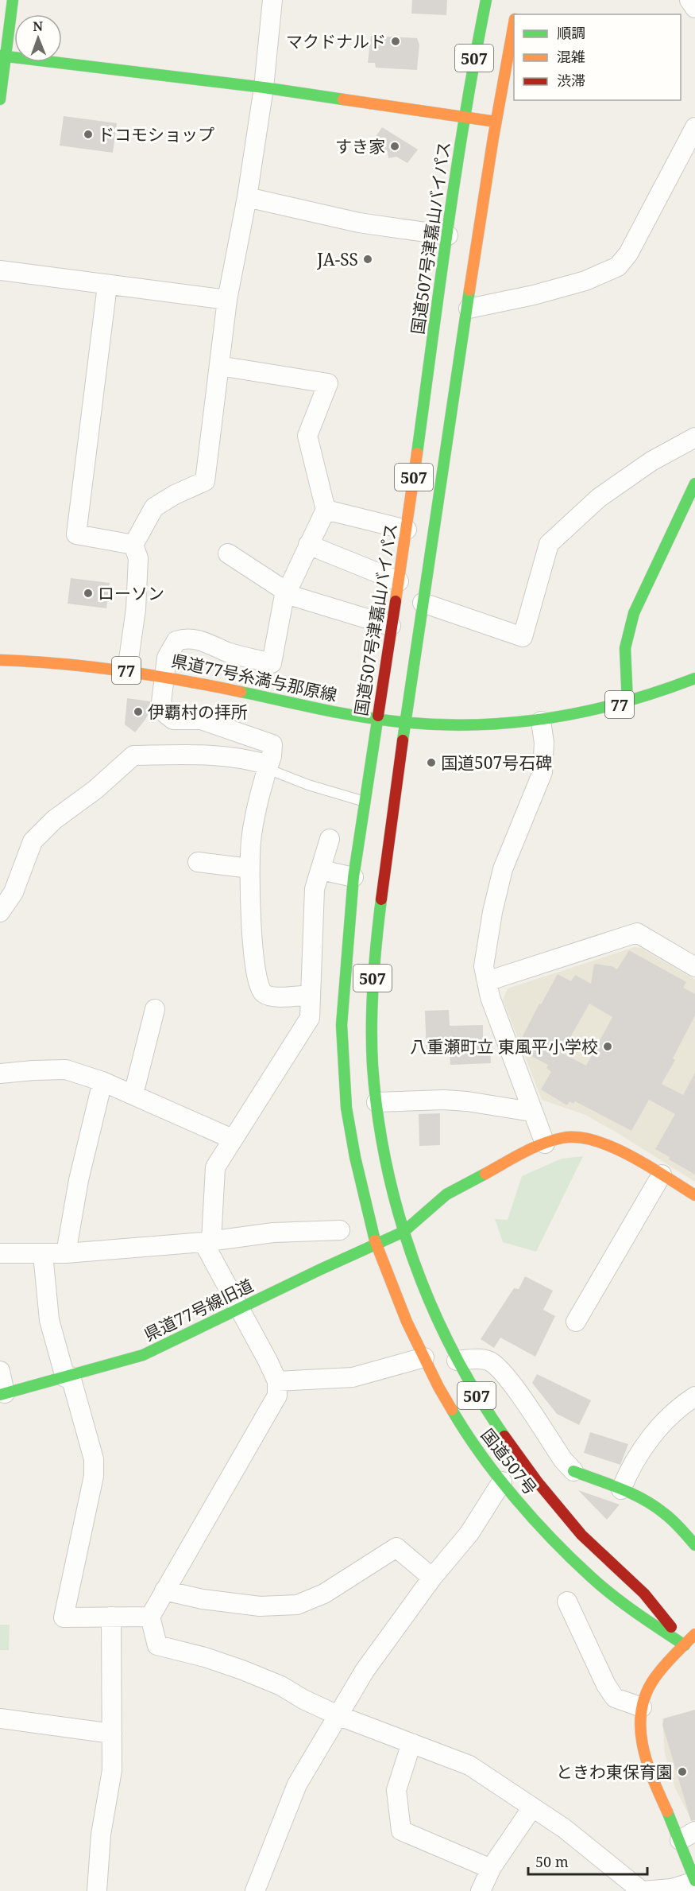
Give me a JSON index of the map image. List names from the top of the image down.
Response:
{
  "streets": {
    "main road": [
      "507",
      "国道507号津嘉山バイパス",
      "77",
      "県道77号糸満与那原線",
      "県道77号線旧道",
      "国道507号"
    ]
  },
  "crossings": [
    ["507", "県道77号糸満与那原線"],
    ["507", "県道77号線旧道"],
    ["507", "国道507号"],
    ["国道507号津嘉山バイパス", "県道77号糸満与那原線"],
    ["国道507号津嘉山バイパス", "県道77号線旧道"],
    ["国道507号津嘉山バイパス", "国道507号"],
    ["県道77号線旧道", "国道507号"]
  ],
  "places": [
    "マクドナルド",
    "ドコモショップ",
    "すき家",
    "JA-SS",
    "ローソン",
    "伊覇村の拝所",
    "国道507号石碑",
    "八重瀬町立 東風平小学校",
    "ときわ東保育園"
  ],
  "legend": ["順調", "混雑", "渋滞"],
  "scale_bar": "50 m",
  "north": "top"
}
